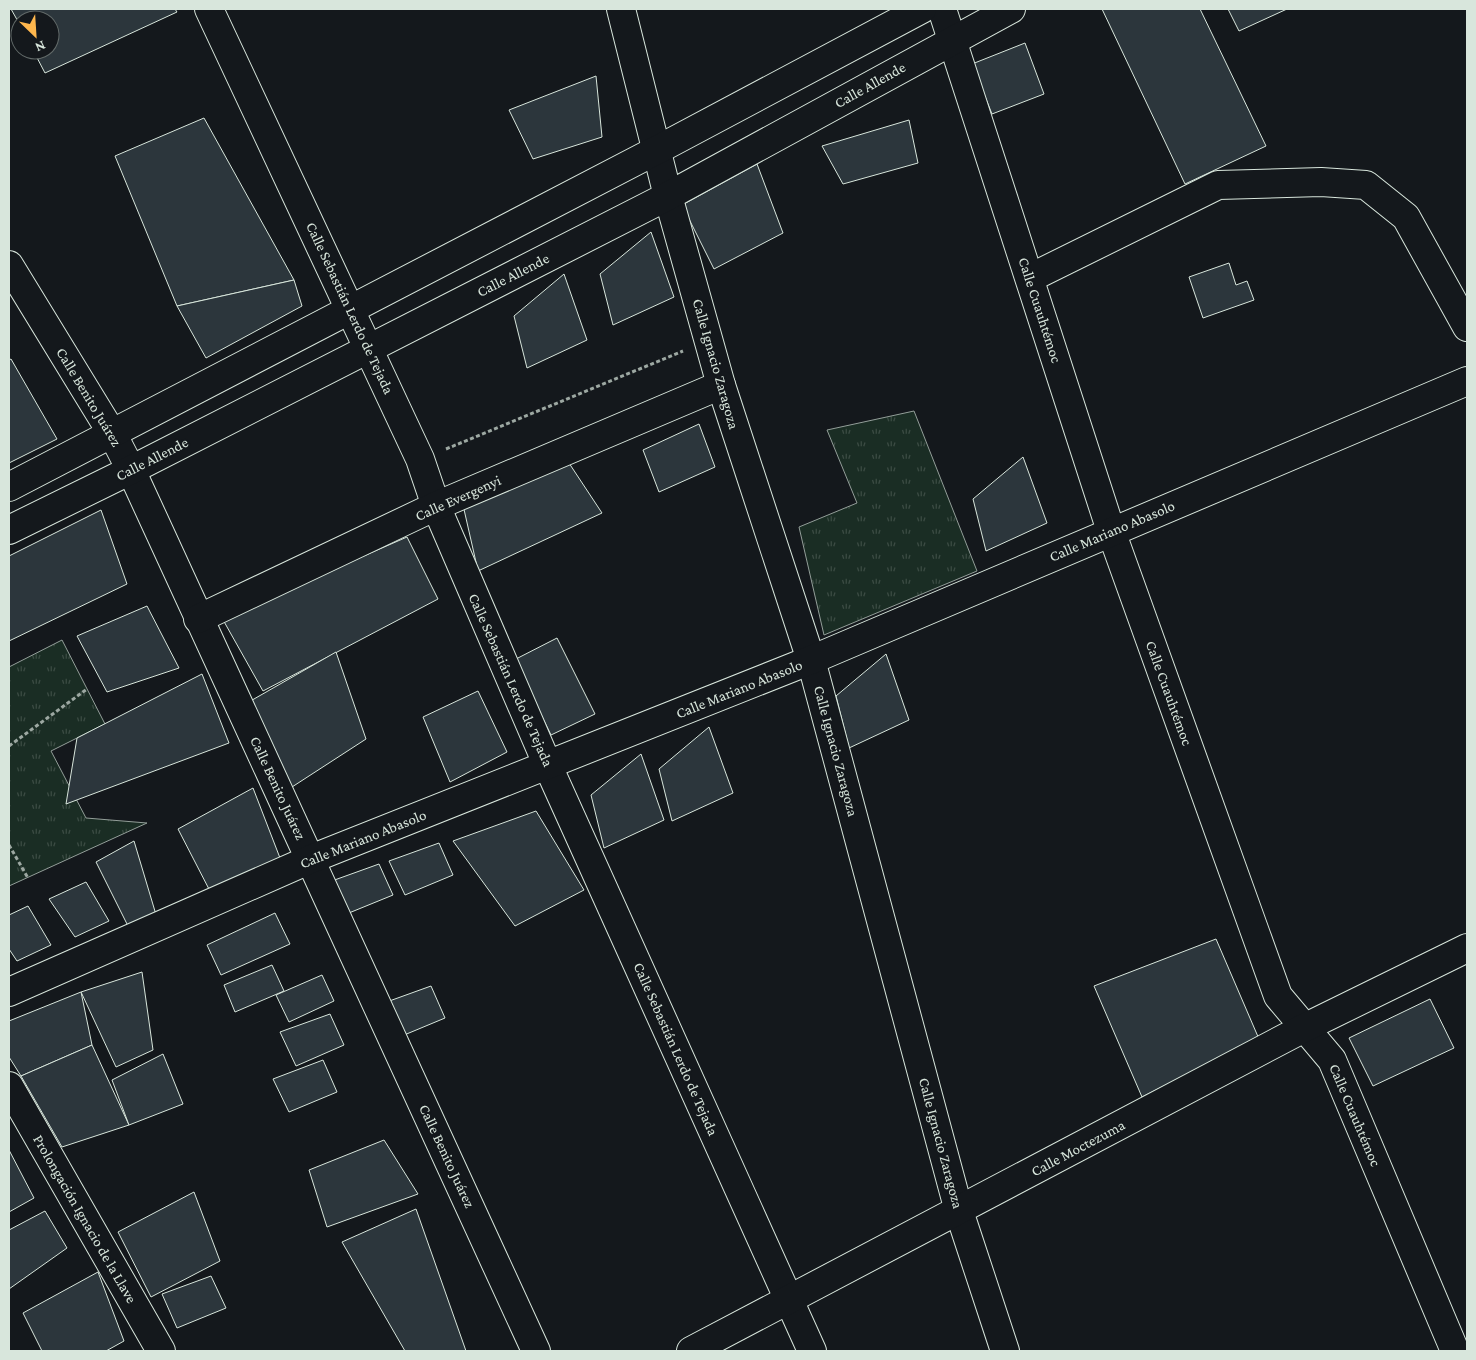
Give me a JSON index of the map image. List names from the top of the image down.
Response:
{
  "streets": {
    "street": [
      "Calle Allende",
      "Calle Sebastián Lerdo de Tejada",
      "Calle Cuauhtémoc",
      "Calle Ignacio Zaragoza",
      "Calle Benito Juárez",
      "Calle Evergenyi",
      "Calle Mariano Abasolo",
      "Calle Moctezuma",
      "Prolongación Ignacio de la Llave"
    ]
  },
  "crossings": [
    ["Calle Allende", "Calle Sebastián Lerdo de Tejada"],
    ["Calle Allende", "Calle Cuauhtémoc"],
    ["Calle Allende", "Calle Ignacio Zaragoza"],
    ["Calle Allende", "Calle Benito Juárez"],
    ["Calle Sebastián Lerdo de Tejada", "Calle Evergenyi"],
    ["Calle Sebastián Lerdo de Tejada", "Calle Mariano Abasolo"],
    ["Calle Sebastián Lerdo de Tejada", "Calle Moctezuma"],
    ["Calle Cuauhtémoc", "Calle Mariano Abasolo"],
    ["Calle Cuauhtémoc", "Calle Moctezuma"],
    ["Calle Ignacio Zaragoza", "Calle Evergenyi"],
    ["Calle Ignacio Zaragoza", "Calle Mariano Abasolo"],
    ["Calle Ignacio Zaragoza", "Calle Moctezuma"],
    ["Calle Benito Juárez", "Calle Evergenyi"],
    ["Calle Benito Juárez", "Calle Mariano Abasolo"]
  ],
  "north": "bottom right"
}
